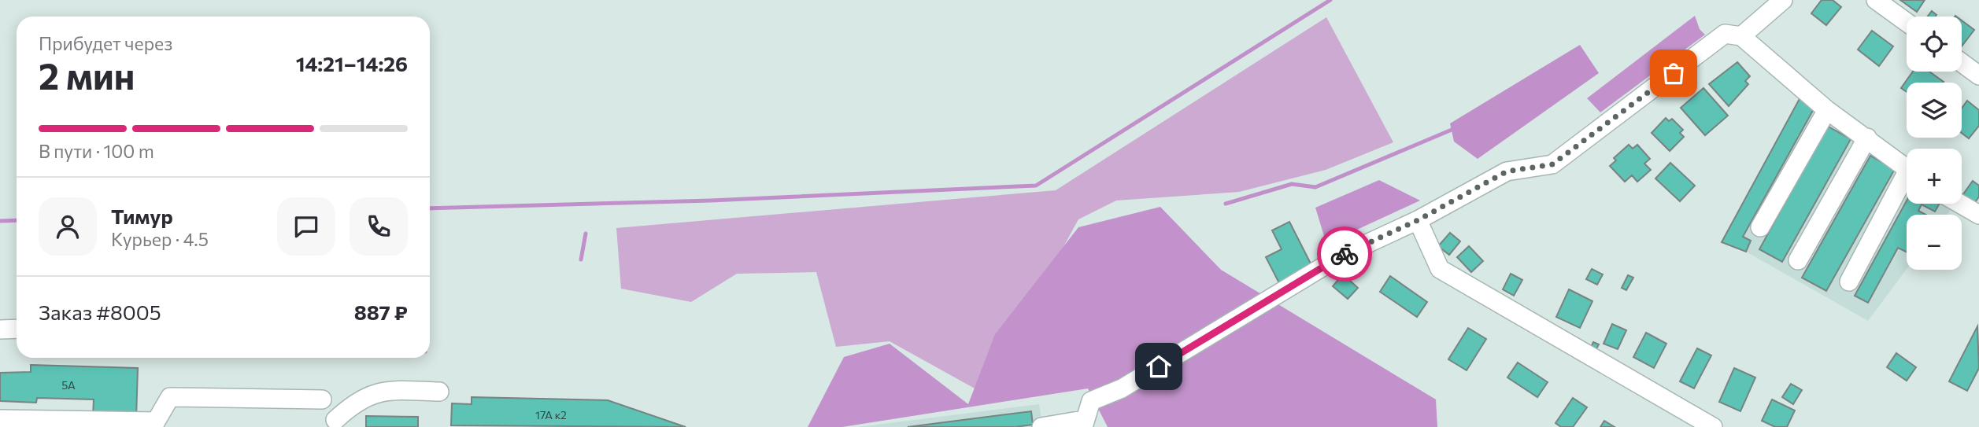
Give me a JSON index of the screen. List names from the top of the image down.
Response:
{
  "house_numbers": ["5А", "17А к2"],
  "page": {
    "map_buttons": ["+", "−"],
    "heading": ["2 мин", "Прибудет через", "14:21–14:26"],
    "panel": [
      "Тимур",
      "Курьер · 4.5",
      "Заказ #8005",
      "887 ₽"
    ],
    "bar": "В пути · 100 m"
  }
}
